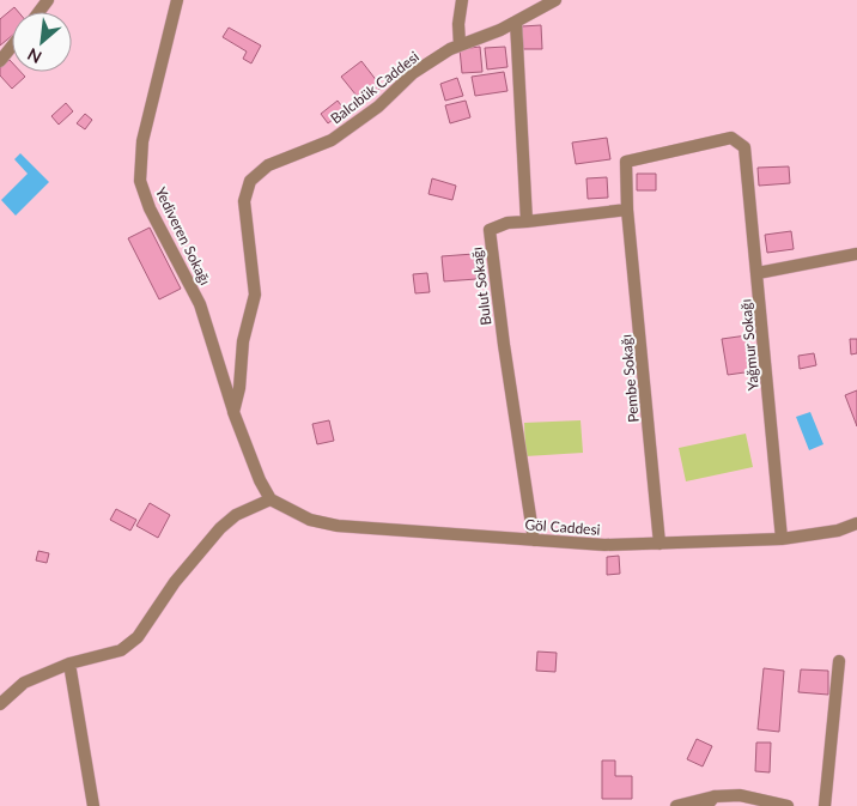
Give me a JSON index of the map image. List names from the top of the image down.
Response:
{
  "streets": {
    "street": [
      "Balcıbük Caddesi",
      "Yediveren Sokağı",
      "Bulut Sokağı",
      "Yağmur Sokağı",
      "Pembe Sokağı",
      "Göl Caddesi"
    ]
  },
  "crossings": [
    ["Balcıbük Caddesi", "Yediveren Sokağı"],
    ["Bulut Sokağı", "Göl Caddesi"],
    ["Yağmur Sokağı", "Pembe Sokağı"],
    ["Yağmur Sokağı", "Göl Caddesi"],
    ["Pembe Sokağı", "Göl Caddesi"]
  ],
  "north": "bottom left"
}
